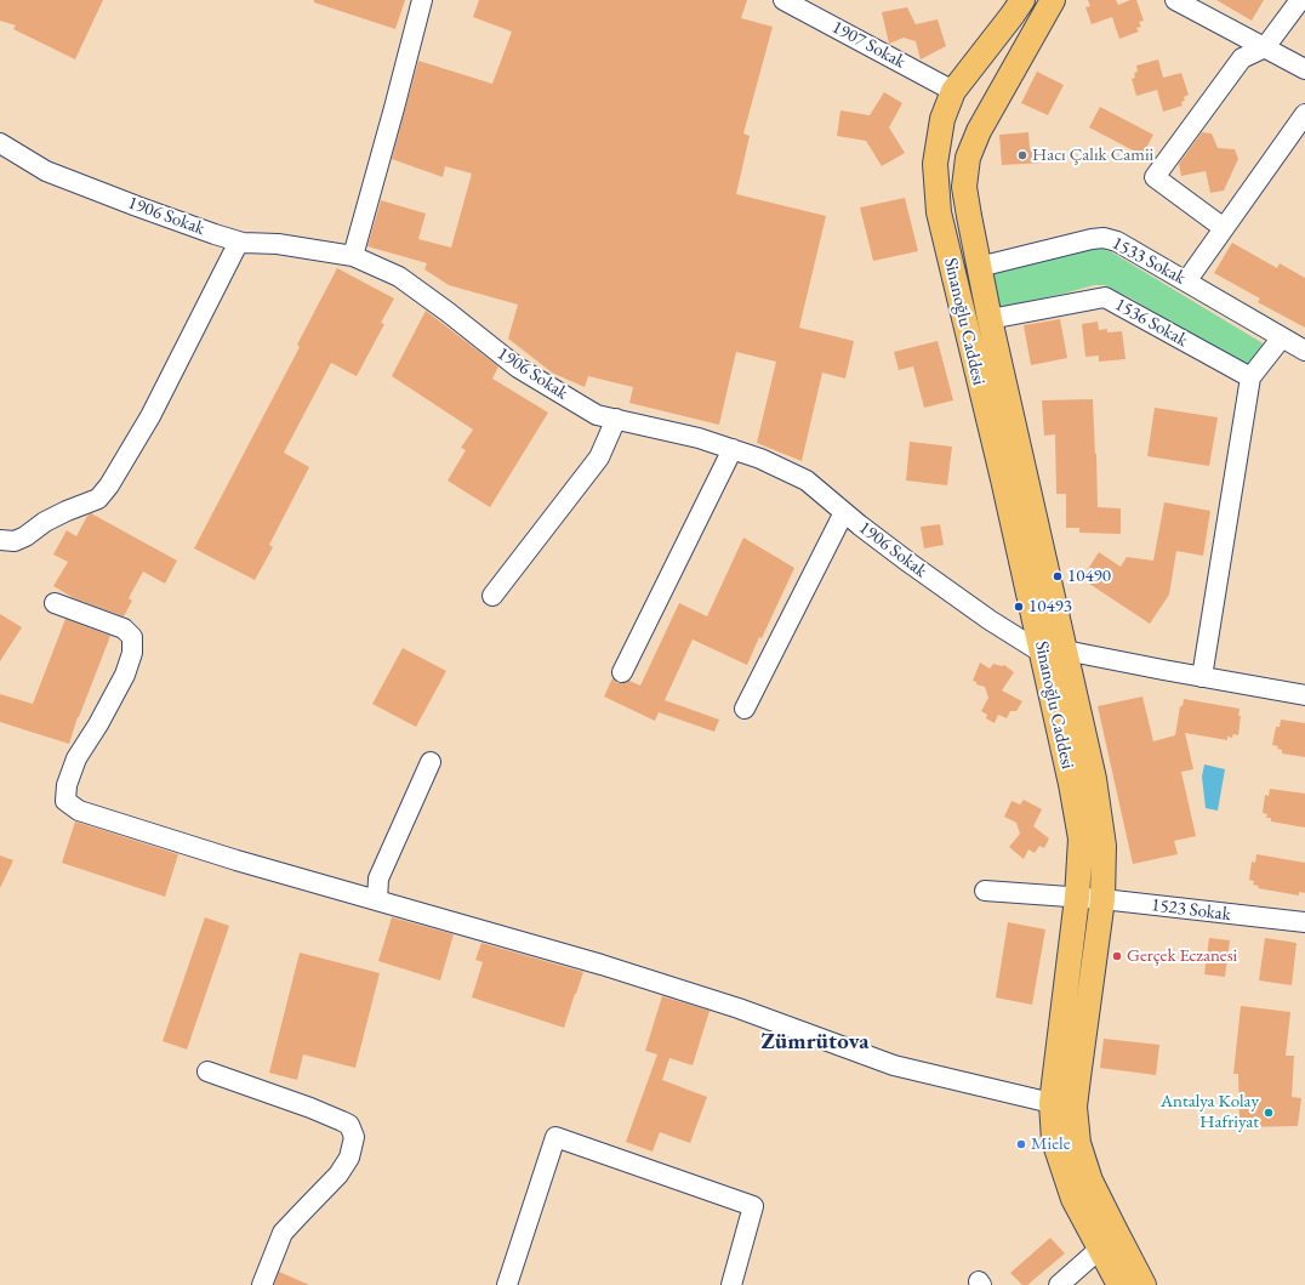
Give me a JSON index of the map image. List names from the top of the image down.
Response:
{
  "streets": {
    "main road": ["Si̇nanoğlu Caddesi"],
    "street": [
      "1907 Sokak",
      "1906 Sokak",
      "1533 Sokak",
      "1536 Sokak",
      "1523 Sokak"
    ]
  },
  "crossings": [
    ["1907 Sokak", "Si̇nanoğlu Caddesi"],
    ["1906 Sokak", "Si̇nanoğlu Caddesi"],
    ["1533 Sokak", "Si̇nanoğlu Caddesi"],
    ["Si̇nanoğlu Caddesi", "1536 Sokak"],
    ["Si̇nanoğlu Caddesi", "1523 Sokak"]
  ],
  "districts": ["Zümrütova"],
  "places": [
    "Hacı Çalık Camii",
    "10490",
    "10493",
    "Gerçek Eczanesi",
    "Antalya Kolay Hafriyat",
    "Miele"
  ]
}
